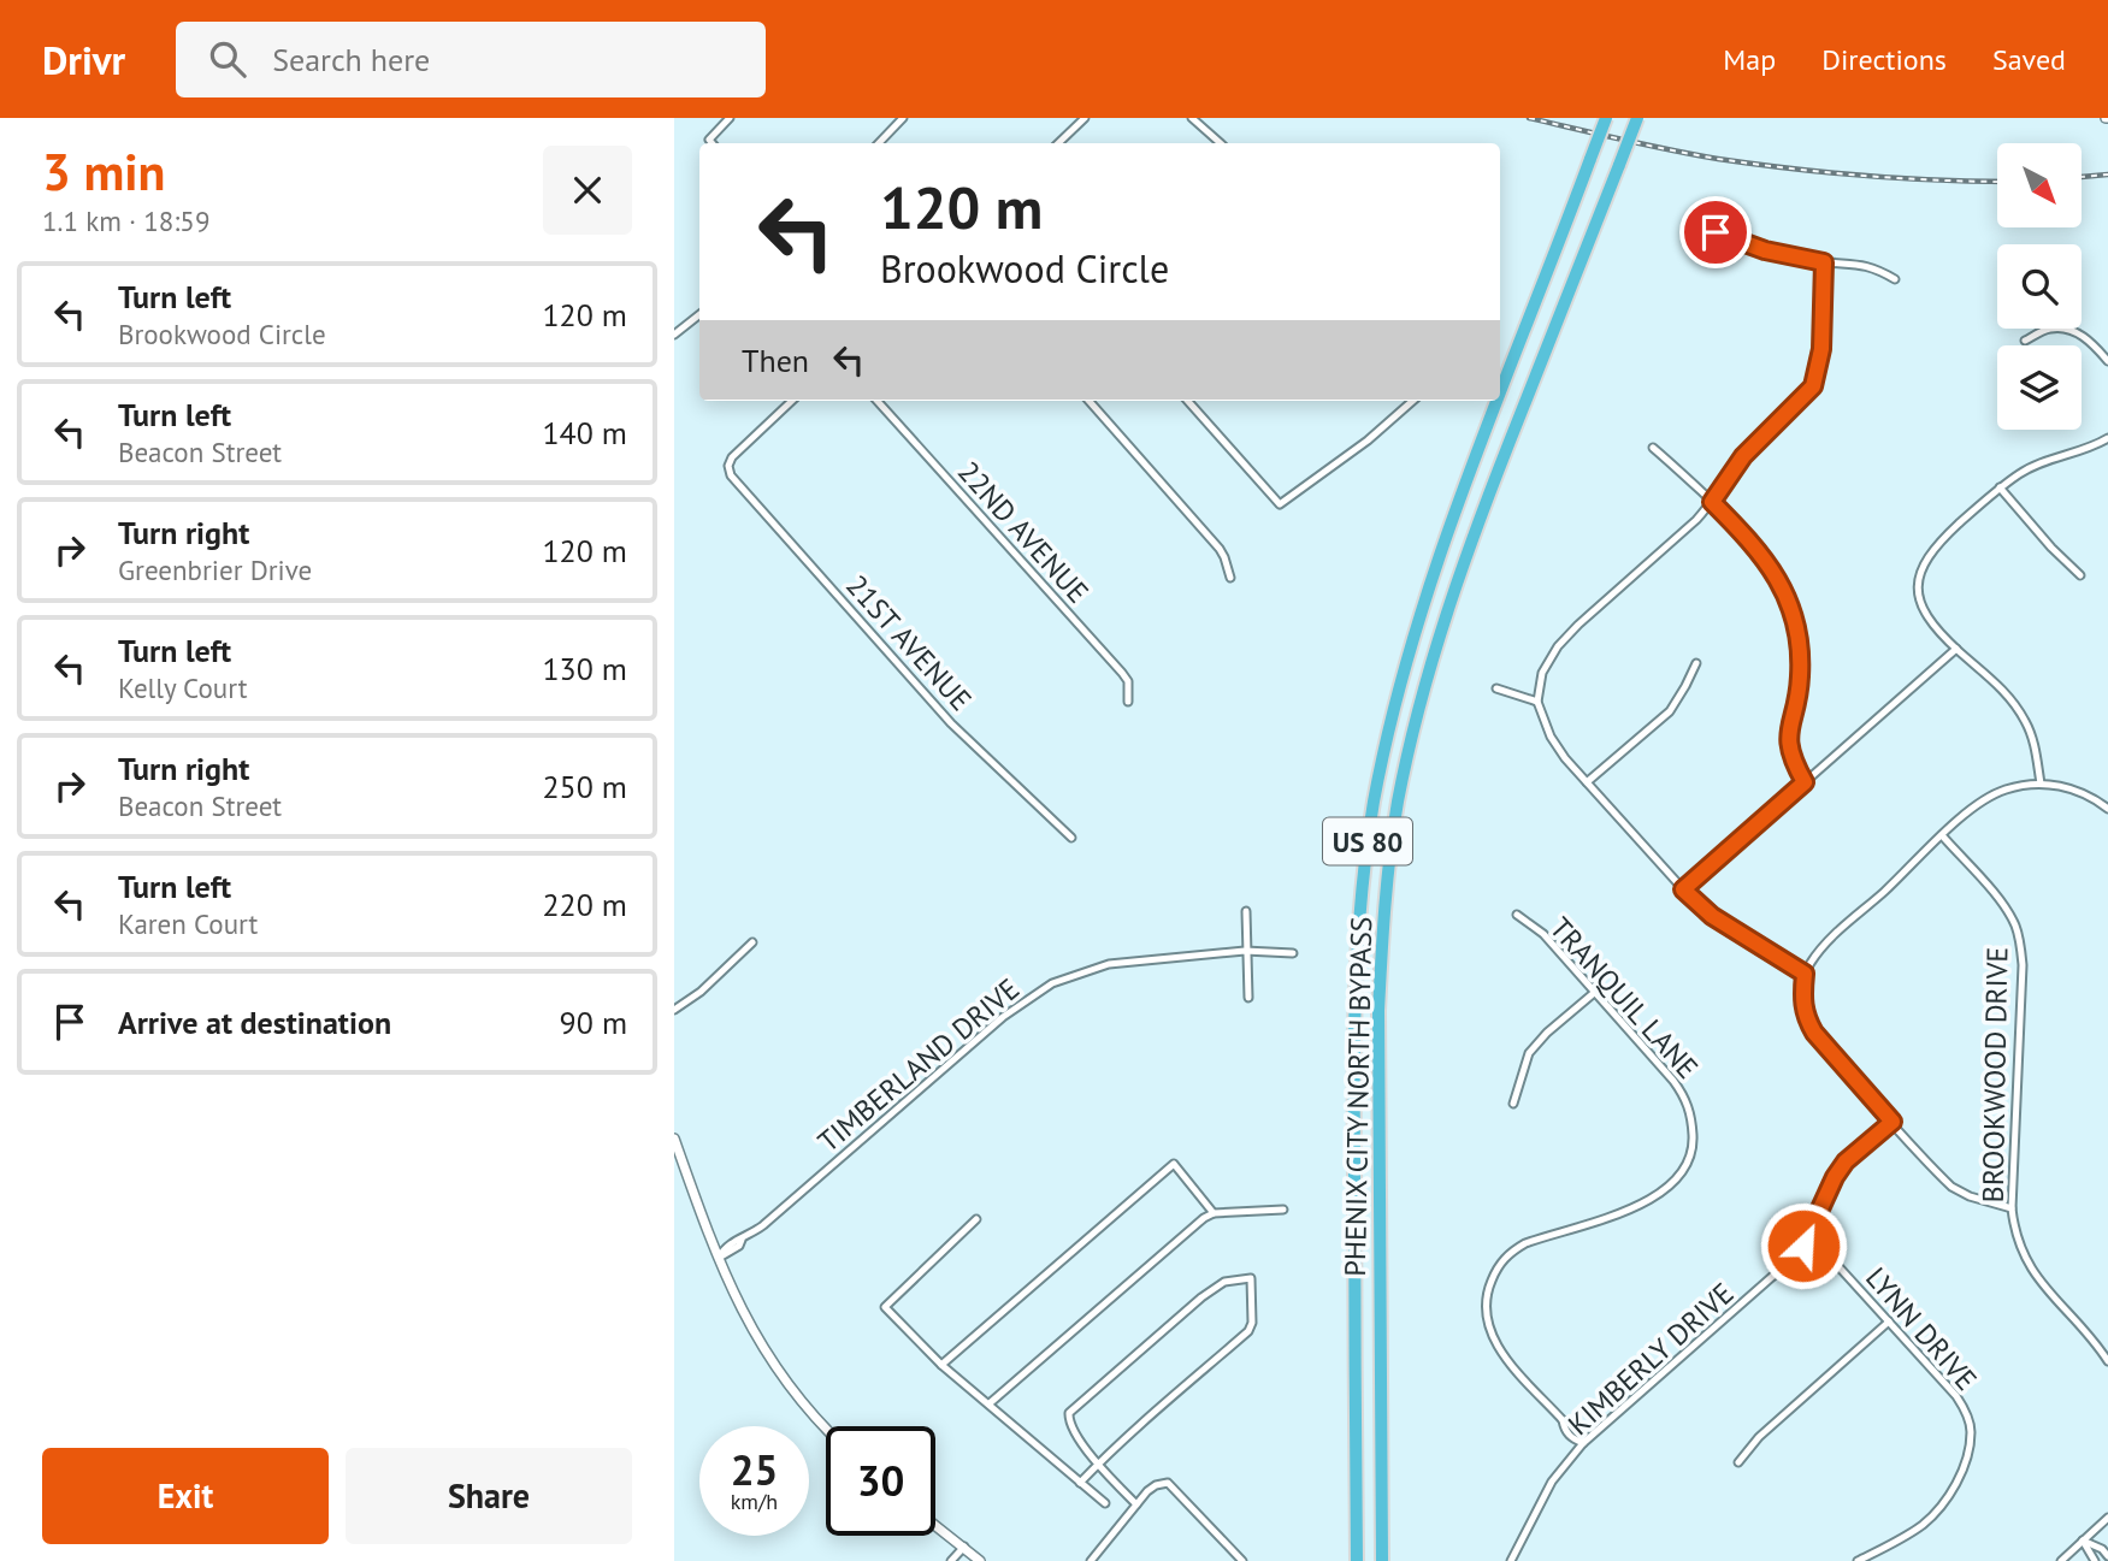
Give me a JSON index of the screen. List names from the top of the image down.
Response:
{
  "streets": {
    "highway": ["US 80", "PHENIX CITY NORTH BYPASS"],
    "street": [
      "22ND AVENUE",
      "21ST AVENUE",
      "TRANQUIL LANE",
      "TIMBERLAND DRIVE",
      "BROOKWOOD DRIVE",
      "LYNN DRIVE",
      "KIMBERLY DRIVE"
    ]
  },
  "crossings": [
    ["TRANQUIL LANE", "KIMBERLY DRIVE"],
    ["LYNN DRIVE", "KIMBERLY DRIVE"]
  ],
  "north": "bottom right",
  "page": {
    "header": "Drivr",
    "search": "Search here",
    "nav": ["Map", "Directions", "Saved"],
    "heading": ["3 min", "1.1 km · 18:59"],
    "turn": ["120 m", "Brookwood Circle"],
    "list": [
      {
        "name": "Turn left",
        "note": "Brookwood Circle",
        "value": "120 m"
      },
      {
        "name": "Turn left",
        "note": "Beacon Street",
        "value": "140 m"
      },
      {
        "name": "Turn right",
        "note": "Greenbrier Drive",
        "value": "120 m"
      },
      {
        "name": "Turn left",
        "note": "Kelly Court",
        "value": "130 m"
      },
      {
        "name": "Turn right",
        "note": "Beacon Street",
        "value": "250 m"
      },
      {
        "name": "Turn left",
        "note": "Karen Court",
        "value": "220 m"
      },
      {
        "name": "Arrive at destination",
        "value": "90 m"
      }
    ],
    "then": "Then",
    "speed": "25 km/h",
    "limit": "30",
    "buttons": ["Exit", "Share"]
  }
}
